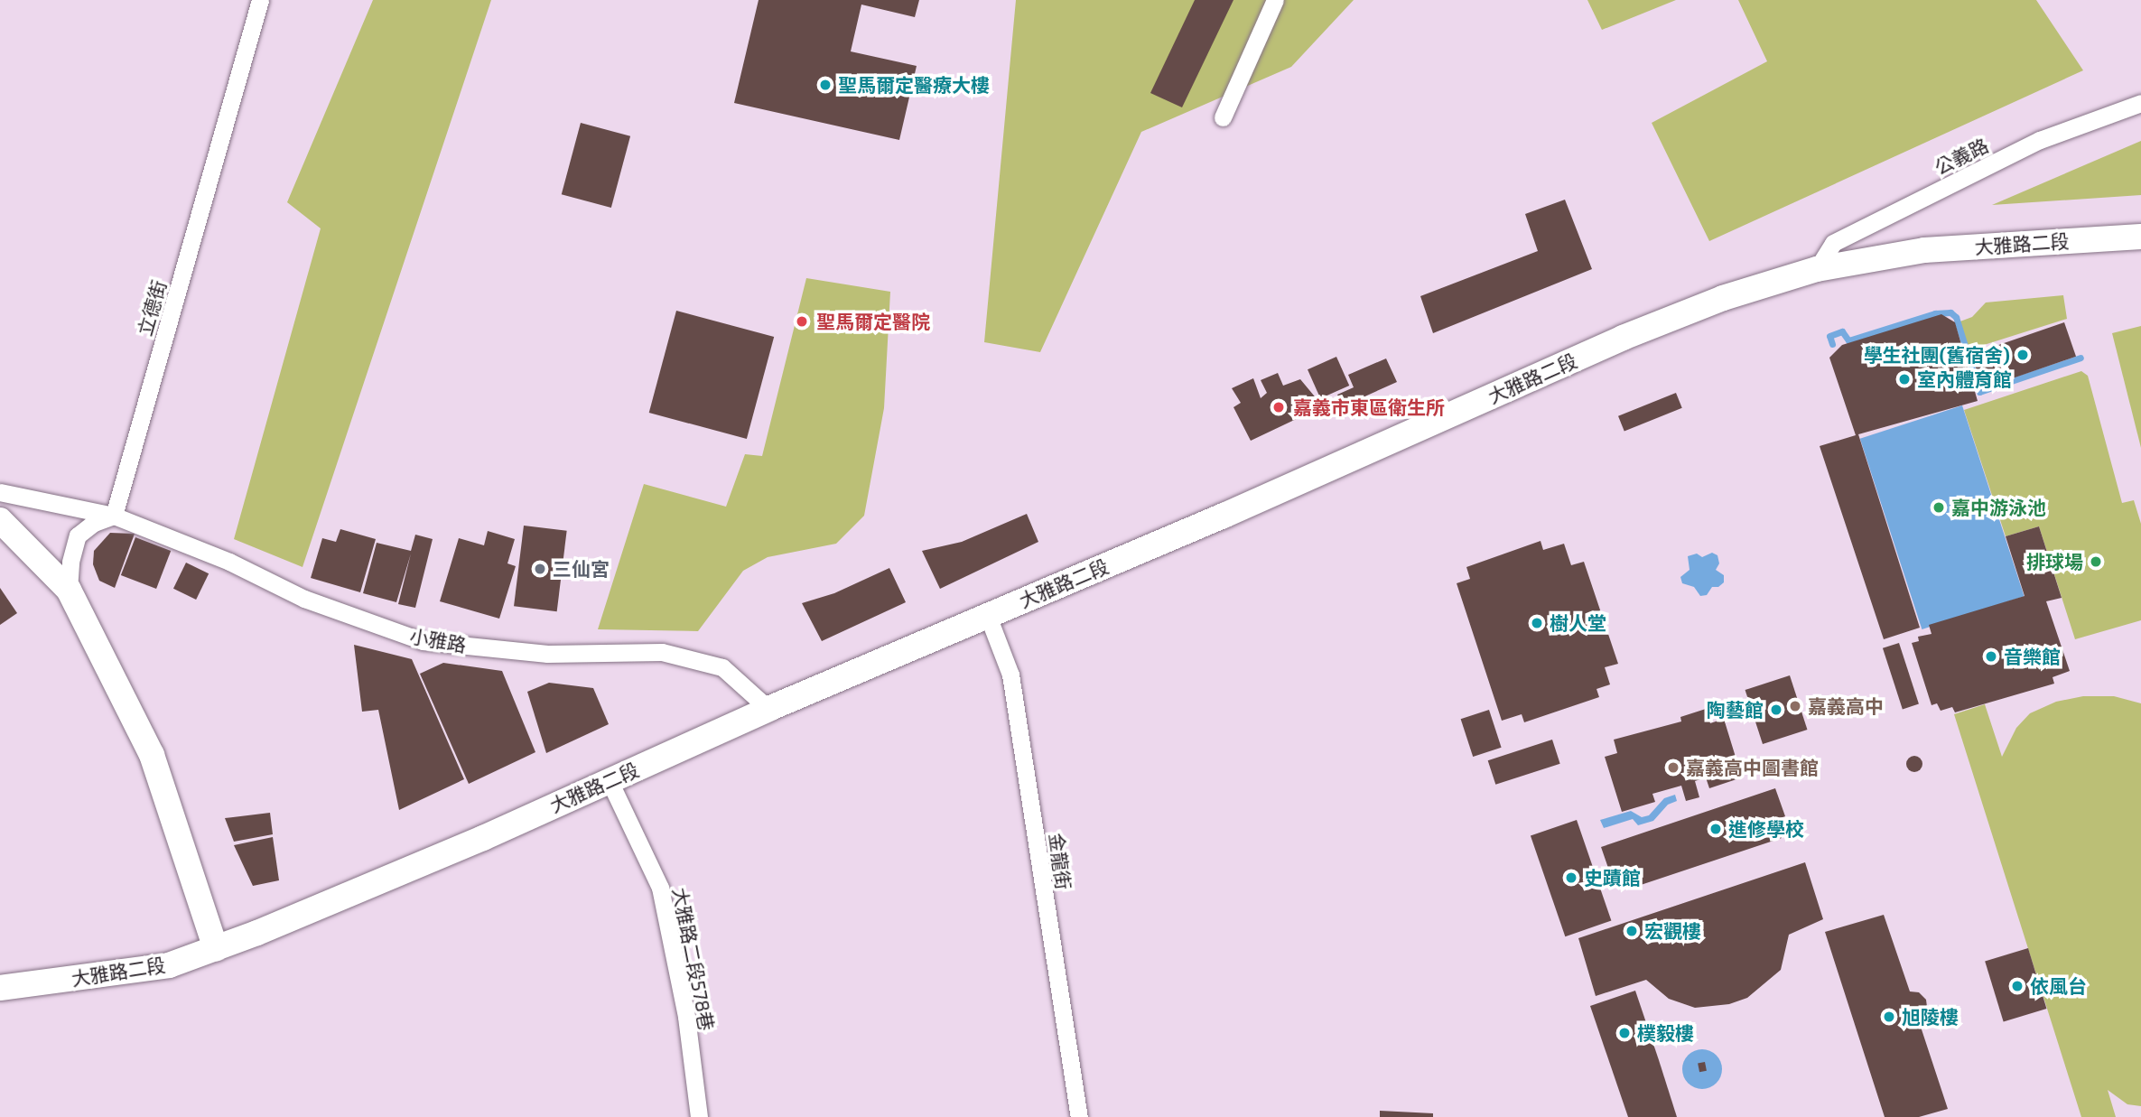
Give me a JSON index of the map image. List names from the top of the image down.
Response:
{
  "streets": {
    "main road": ["大雅路二段"],
    "street": [
      "公義路",
      "立德街",
      "小雅路",
      "金龍街",
      "大雅路二段578巷"
    ]
  },
  "crossings": [
    ["公義路", "大雅路二段"],
    ["大雅路二段", "小雅路"],
    ["大雅路二段", "金龍街"],
    ["大雅路二段", "大雅路二段578巷"],
    ["立德街", "小雅路"]
  ],
  "places": [
    "聖馬爾定醫療大樓",
    "聖馬爾定醫院",
    "學生社團(舊宿舍)",
    "室內體育館",
    "嘉義市東區衛生所",
    "嘉中游泳池",
    "排球場",
    "三仙宮",
    "樹人堂",
    "音樂館",
    "嘉義高中",
    "陶藝館",
    "嘉義高中圖書館",
    "進修學校",
    "史蹟館",
    "宏觀樓",
    "依風台",
    "旭陵樓",
    "樸毅樓"
  ]
}
